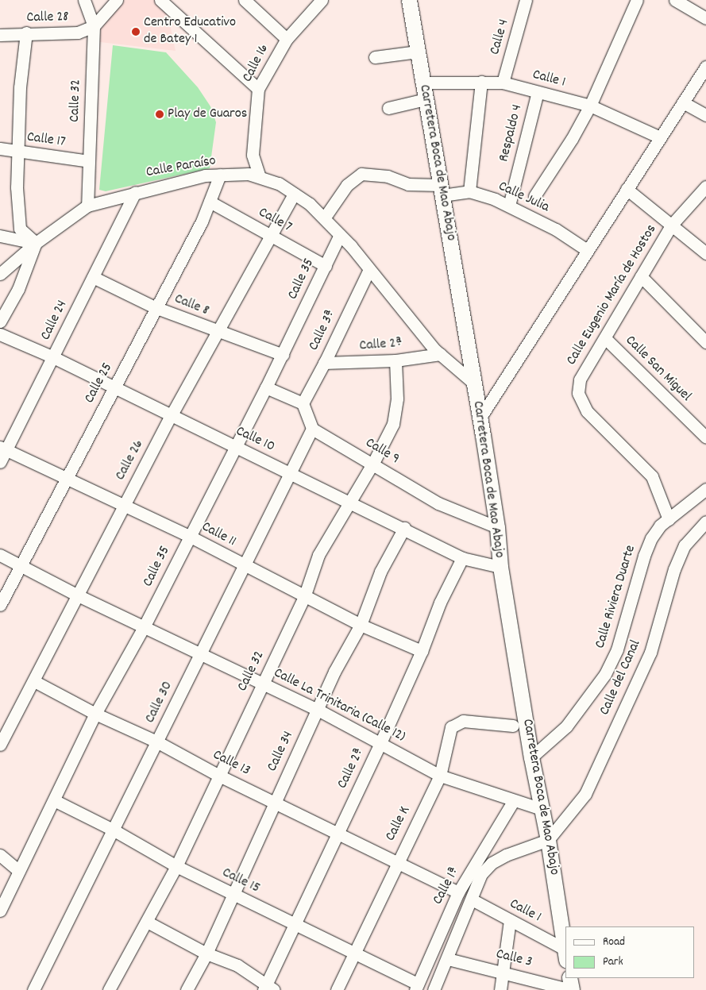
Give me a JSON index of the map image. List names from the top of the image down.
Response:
{
  "streets": {
    "street": [
      "Calle 28",
      "Calle 4",
      "Calle 16",
      "Calle 1",
      "Calle 32",
      "Respaldo 4",
      "Calle 17",
      "Carretera Boca de Mao Abajo",
      "Calle Paraíso",
      "Calle Julia",
      "Calle 7",
      "Calle 35",
      "Calle Eugenio María de Hostos",
      "Calle 8",
      "Calle 24",
      "Calle 3ª",
      "Calle 2ª",
      "Calle San Miguel",
      "Calle 25",
      "Calle 10",
      "Calle 9",
      "Calle 26",
      "Calle 11",
      "Calle Riviera Duarte",
      "Calle del Canal",
      "Calle 30",
      "Calle La Trinitaria (Calle 12)",
      "Calle 34",
      "Calle 13",
      "Calle K",
      "Calle 15",
      "Calle 1ª",
      "Calle 3"
    ]
  },
  "crossings": [
    ["Calle 28", "Calle 32"],
    ["Calle 4", "Calle 1"],
    ["Calle 16", "Calle Paraíso"],
    ["Calle 1", "Respaldo 4"],
    ["Calle 1", "Carretera Boca de Mao Abajo"],
    ["Calle 32", "Calle 17"],
    ["Calle 32", "Calle Paraíso"],
    ["Calle 32", "Calle 2ª"],
    ["Calle 32", "Calle 10"],
    ["Calle 32", "Calle 9"],
    ["Calle 32", "Calle 11"],
    ["Calle 32", "Calle La Trinitaria (Calle 12)"],
    ["Calle 32", "Calle 13"],
    ["Calle 32", "Calle 15"],
    ["Respaldo 4", "Calle Julia"],
    ["Carretera Boca de Mao Abajo", "Calle Paraíso"],
    ["Carretera Boca de Mao Abajo", "Calle Julia"],
    ["Carretera Boca de Mao Abajo", "Calle 10"],
    ["Carretera Boca de Mao Abajo", "Calle 9"],
    ["Carretera Boca de Mao Abajo", "Calle Riviera Duarte"],
    ["Carretera Boca de Mao Abajo", "Calle del Canal"],
    ["Carretera Boca de Mao Abajo", "Calle La Trinitaria (Calle 12)"],
    ["Calle Paraíso", "Calle Julia"],
    ["Calle Paraíso", "Calle 35"],
    ["Calle Paraíso", "Calle 24"],
    ["Calle Paraíso", "Calle 3ª"],
    ["Calle Paraíso", "Calle 2ª"],
    ["Calle Paraíso", "Calle 25"],
    ["Calle Paraíso", "Calle 26"],
    ["Calle 7", "Calle 35"],
    ["Calle 7", "Calle 25"],
    ["Calle 7", "Calle 26"],
    ["Calle 35", "Calle 8"],
    ["Calle 35", "Calle 10"],
    ["Calle 35", "Calle 11"],
    ["Calle 35", "Calle La Trinitaria (Calle 12)"],
    ["Calle 35", "Calle 13"],
    ["Calle 35", "Calle 15"],
    ["Calle Eugenio María de Hostos", "Calle San Miguel"],
    ["Calle Eugenio María de Hostos", "Calle Riviera Duarte"],
    ["Calle 8", "Calle 24"],
    ["Calle 8", "Calle 25"],
    ["Calle 8", "Calle 26"],
    ["Calle 24", "Calle 10"],
    ["Calle 24", "Calle 11"],
    ["Calle 3ª", "Calle 2ª"],
    ["Calle 2ª", "Calle 10"],
    ["Calle 2ª", "Calle 11"],
    ["Calle 2ª", "Calle La Trinitaria (Calle 12)"],
    ["Calle 2ª", "Calle 13"],
    ["Calle 2ª", "Calle 15"],
    ["Calle 25", "Calle 10"],
    ["Calle 25", "Calle 11"],
    ["Calle 25", "Calle La Trinitaria (Calle 12)"],
    ["Calle 10", "Calle 26"],
    ["Calle 10", "Calle 30"],
    ["Calle 10", "Calle 34"],
    ["Calle 9", "Calle 30"],
    ["Calle 26", "Calle 11"],
    ["Calle 26", "Calle La Trinitaria (Calle 12)"],
    ["Calle 26", "Calle 13"],
    ["Calle 11", "Calle 30"],
    ["Calle 11", "Calle 34"],
    ["Calle 30", "Calle La Trinitaria (Calle 12)"],
    ["Calle 30", "Calle 13"],
    ["Calle 30", "Calle 15"],
    ["Calle La Trinitaria (Calle 12)", "Calle 34"],
    ["Calle La Trinitaria (Calle 12)", "Calle K"],
    ["Calle La Trinitaria (Calle 12)", "Calle 1ª"],
    ["Calle 34", "Calle 13"],
    ["Calle 34", "Calle 15"],
    ["Calle 13", "Calle K"],
    ["Calle 13", "Calle 1ª"],
    ["Calle K", "Calle 15"],
    ["Calle 15", "Calle 1ª"]
  ],
  "places": ["Centro Educativo de Batey 1", "Play de Guaros"],
  "legend": ["Road", "Park"]
}
